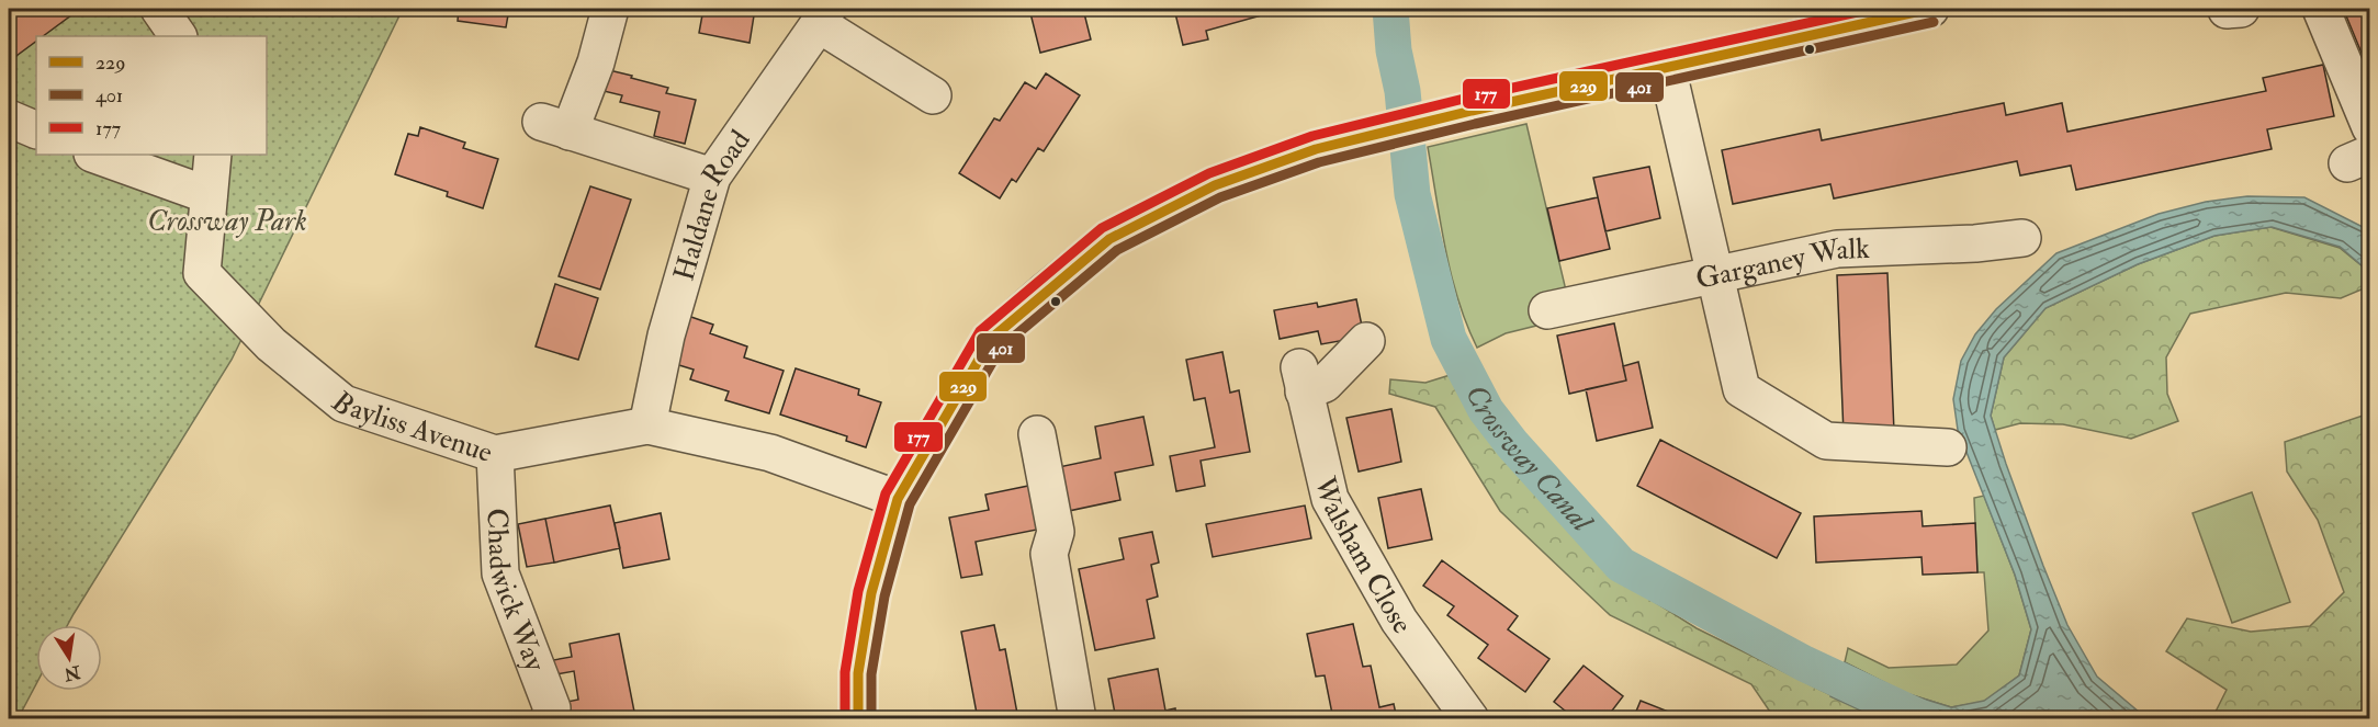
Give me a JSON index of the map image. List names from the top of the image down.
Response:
{
  "streets": {
    "street": [
      "Haldane Road",
      "Garganey Walk",
      "Bayliss Avenue",
      "Walsham Close",
      "Chadwick Way"
    ]
  },
  "crossings": [
    ["Haldane Road", "Bayliss Avenue"],
    ["Bayliss Avenue", "Chadwick Way"]
  ],
  "water": ["Crossway Canal"],
  "parks": ["Crossway Park"],
  "lines": ["transit line 229", "transit line 177", "transit line 401"],
  "legend": ["229", "401", "177"],
  "north": "bottom"
}
